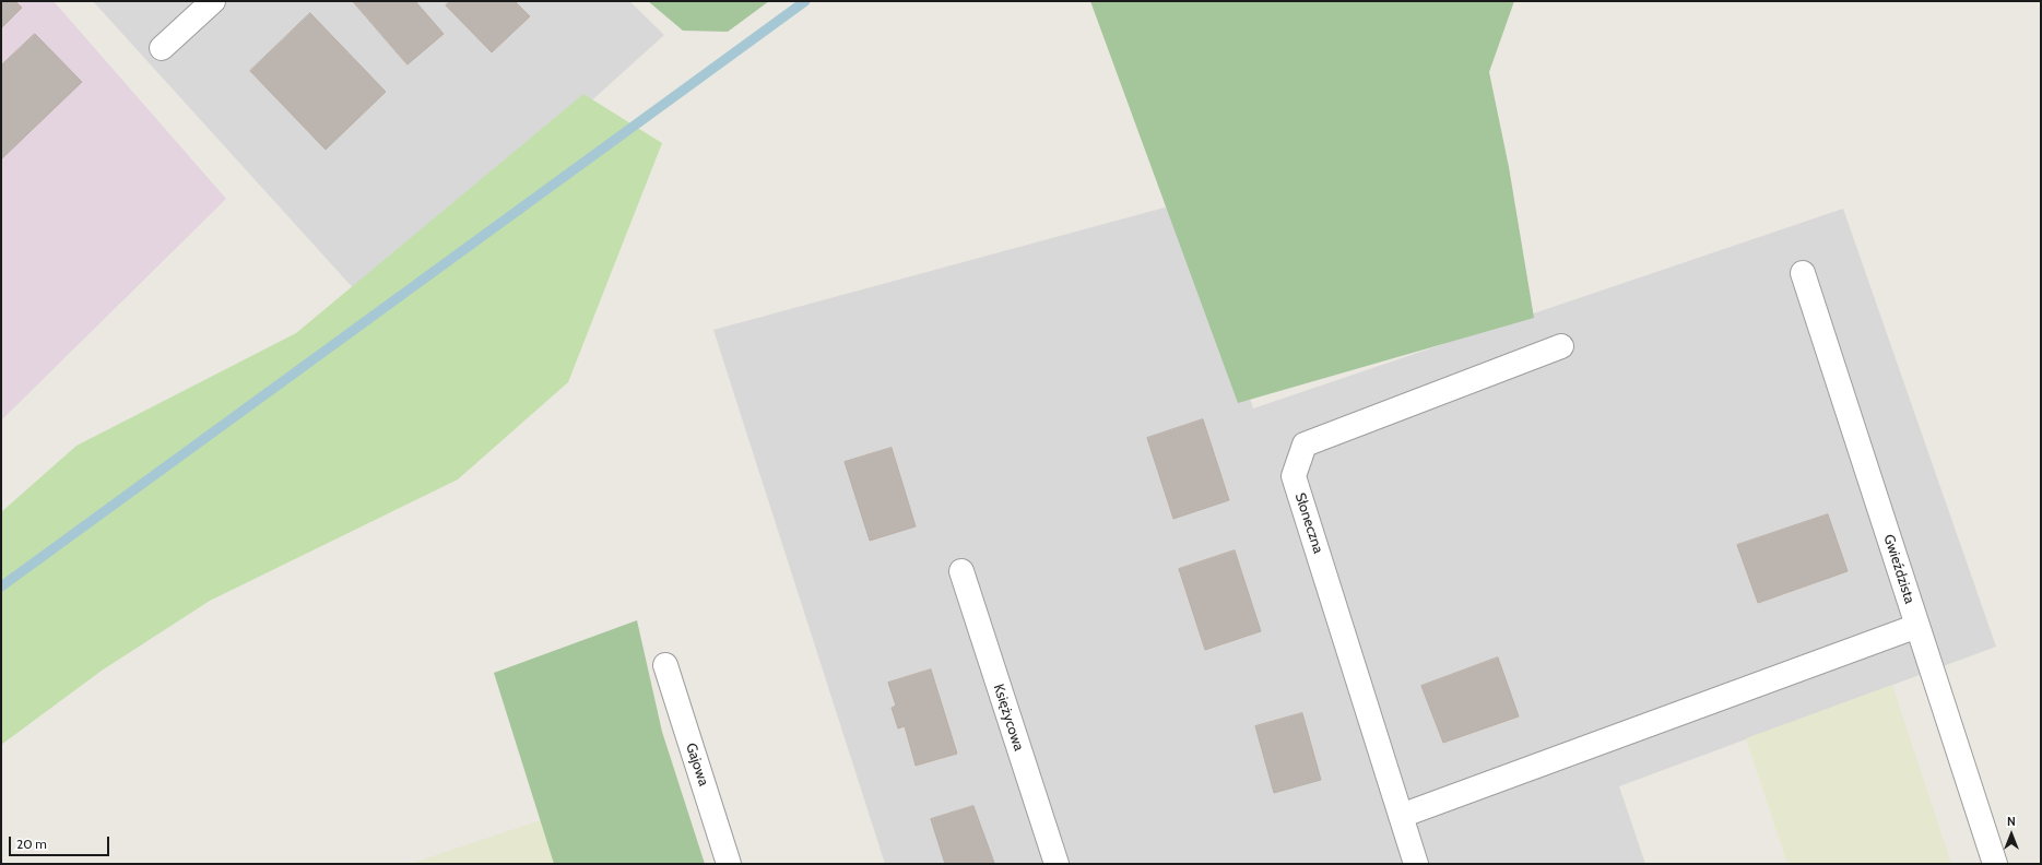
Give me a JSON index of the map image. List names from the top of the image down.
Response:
{
  "streets": {
    "street": [
      "Słoneczna",
      "Gwieździsta",
      "Księżycowa",
      "Gajowa"
    ]
  },
  "scale_bar": "20 m",
  "north": "top"
}
